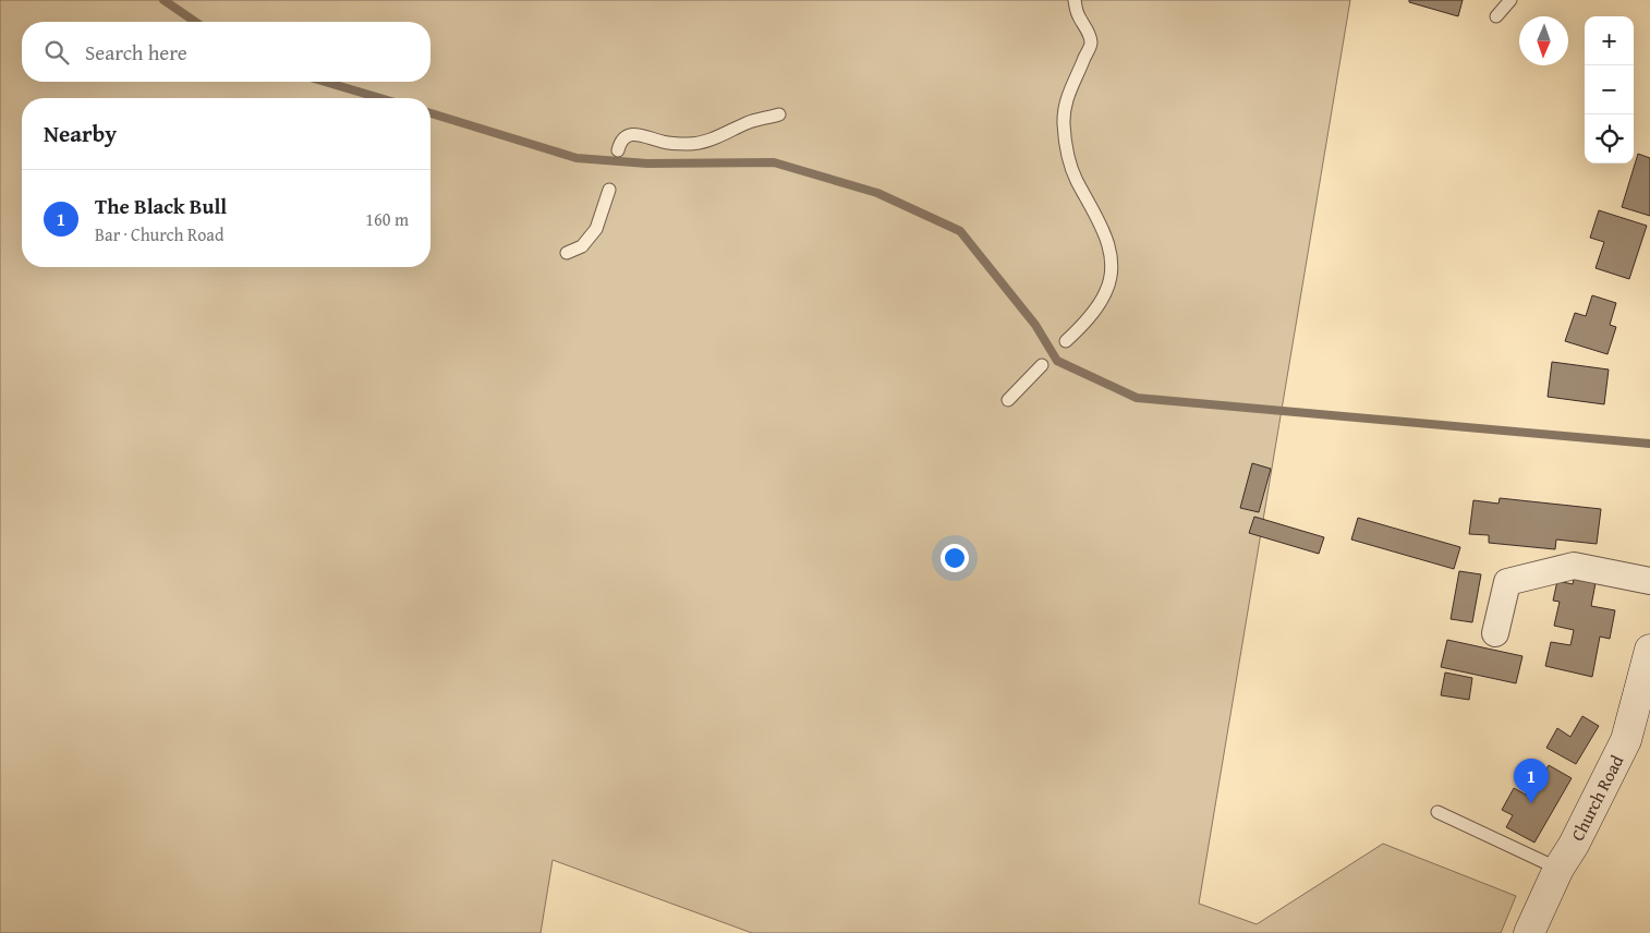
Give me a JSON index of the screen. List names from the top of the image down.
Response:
{
  "streets": {
    "main road": ["Church Road"]
  },
  "north": "bottom",
  "page": {
    "map_buttons": ["+", "−"],
    "search": "Search here",
    "heading": "Nearby",
    "list": [
      {
        "mark": "1",
        "name": "The Black Bull",
        "note": "Bar · Church Road",
        "value": "160 m"
      }
    ],
    "pins": "1"
  }
}
